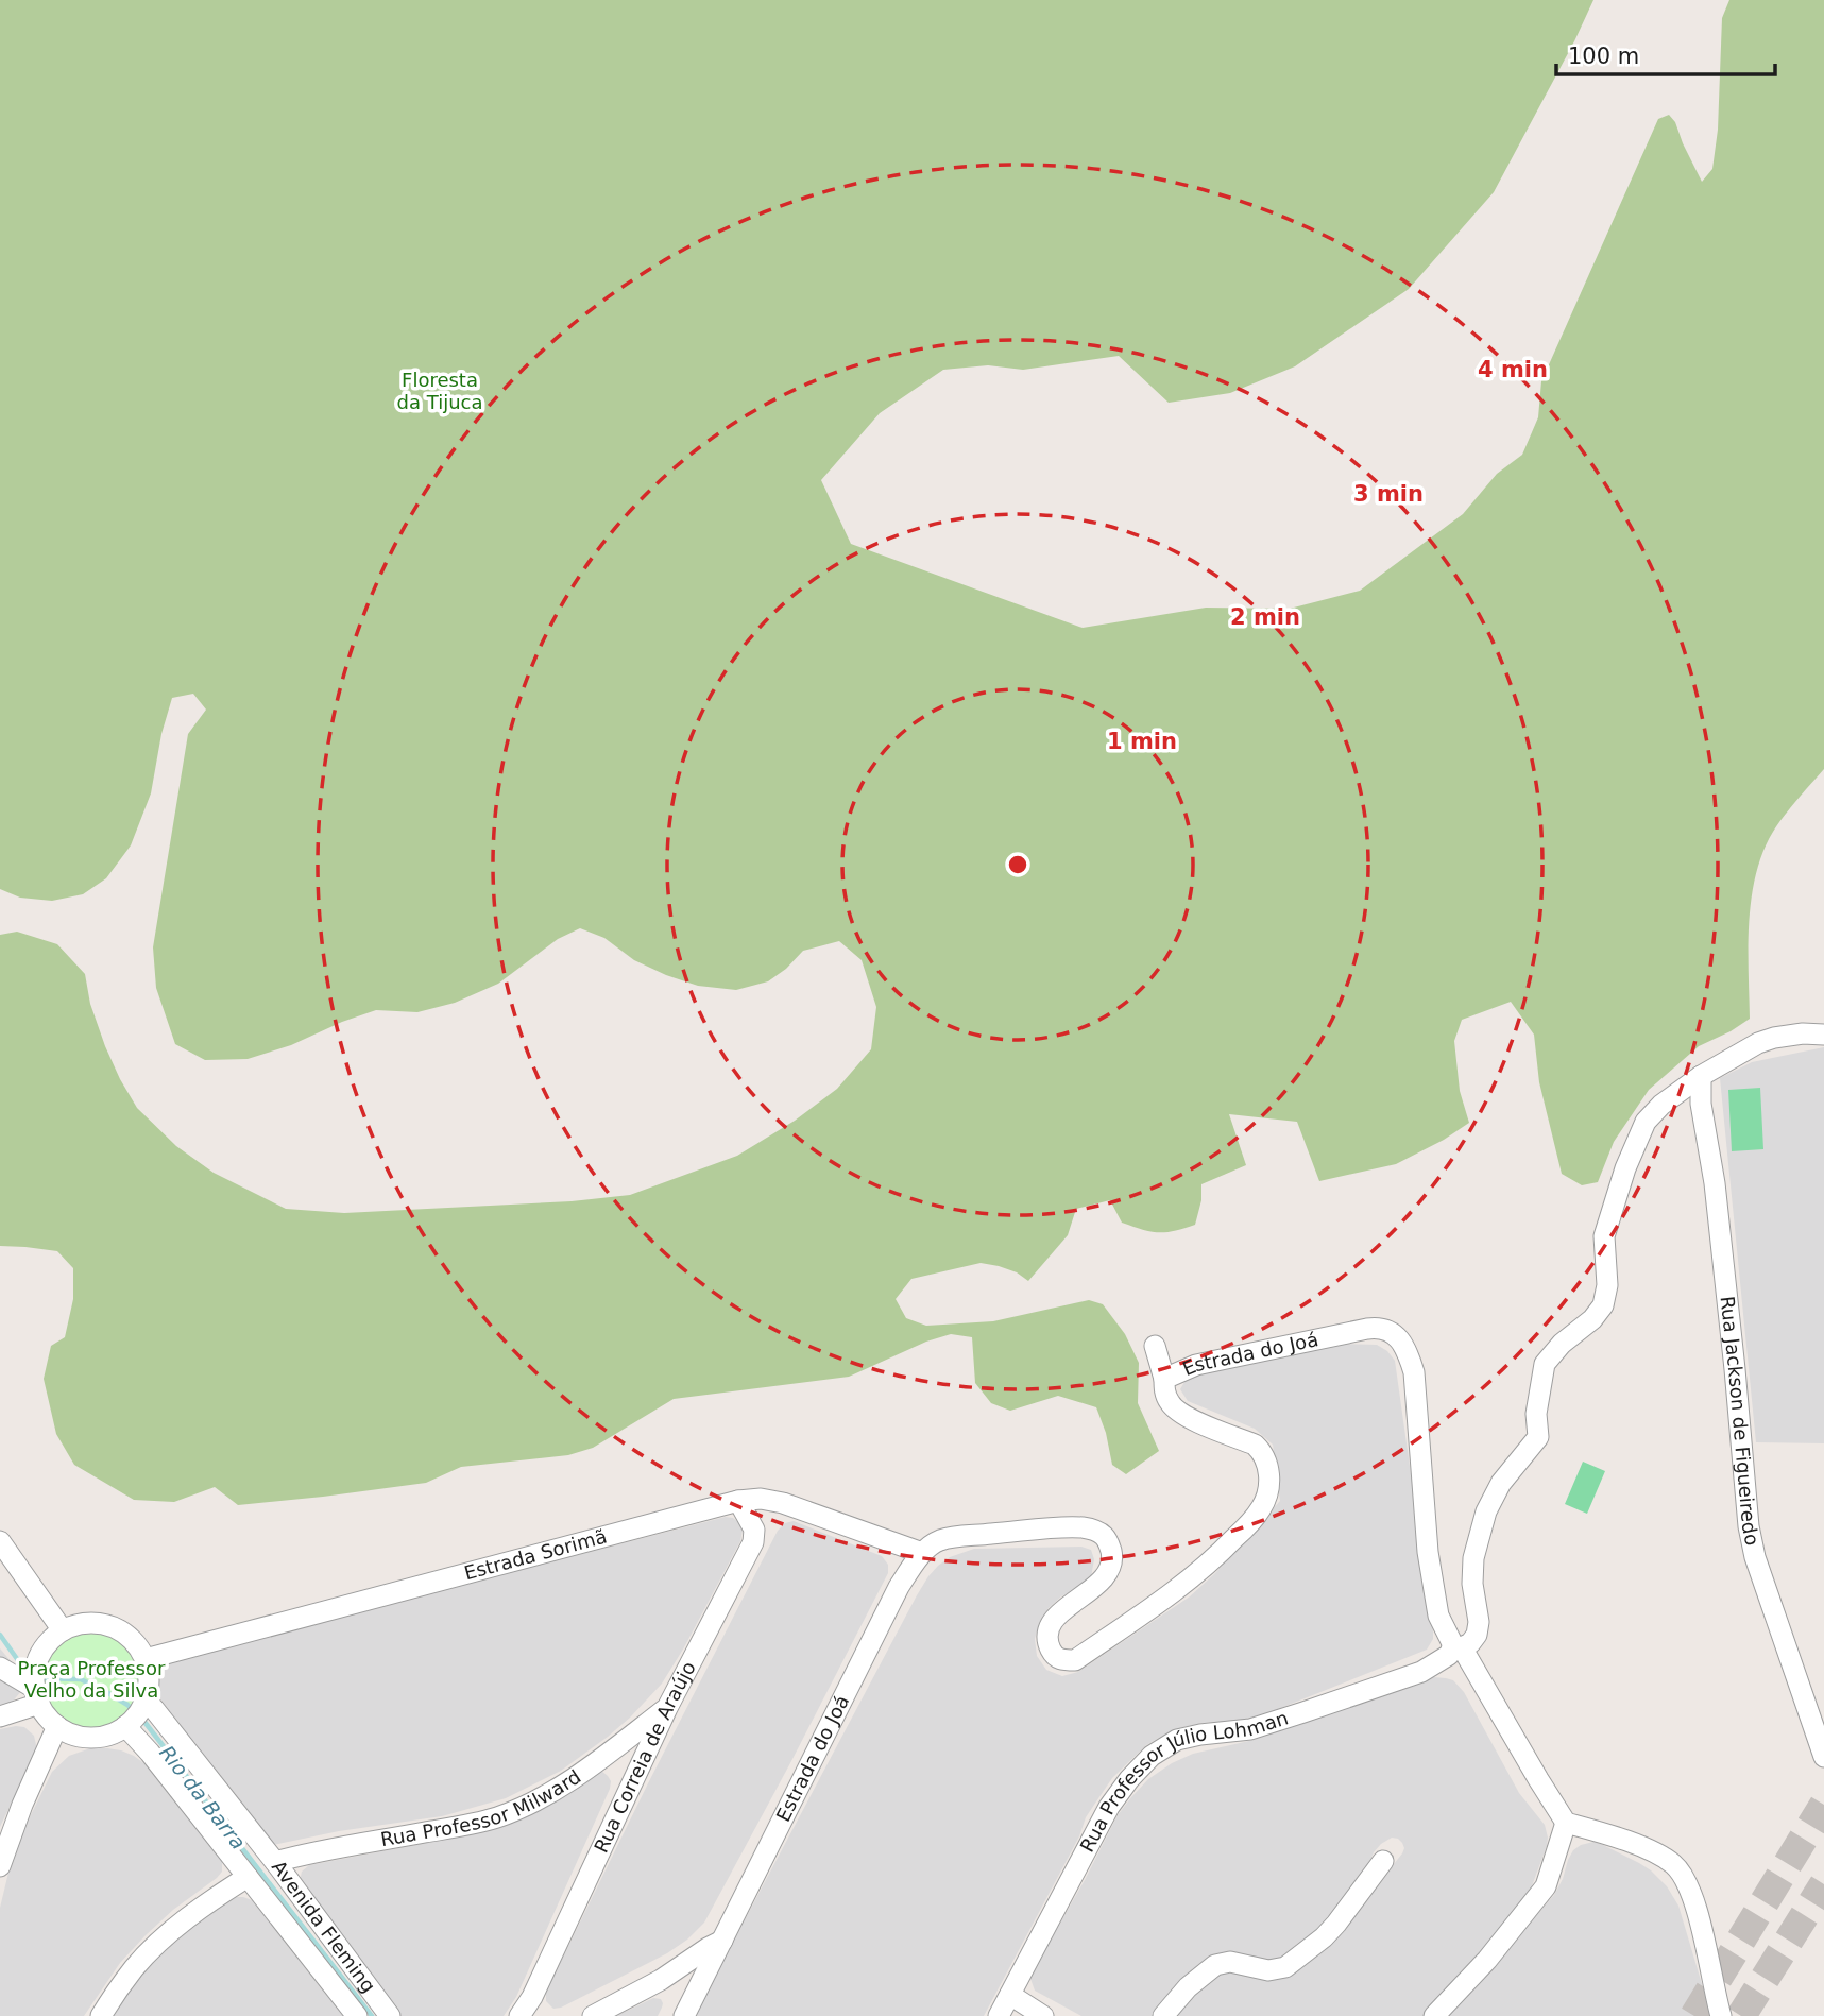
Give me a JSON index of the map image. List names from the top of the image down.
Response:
{
  "streets": {
    "street": [
      "Estrada do Joá",
      "Rua Jackson de Figueiredo",
      "Estrada Sorimã",
      "Rua Correia de Araújo",
      "Rua Professor Júlio Lohman",
      "Rua Professor Milward",
      "Avenida Fleming"
    ]
  },
  "crossings": [
    ["Estrada do Joá", "Estrada Sorimã"],
    ["Estrada do Joá", "Rua Professor Júlio Lohman"],
    ["Estrada Sorimã", "Rua Correia de Araújo"],
    ["Estrada Sorimã", "Avenida Fleming"],
    ["Rua Correia de Araújo", "Rua Professor Milward"],
    ["Rua Professor Milward", "Avenida Fleming"]
  ],
  "water": ["Rio da Barra"],
  "parks": ["Floresta da Tijuca", "Praça Professor Velho da Silva"],
  "scale_bar": "100 m",
  "rings": [
    "4 min",
    "3 min",
    "2 min",
    "1 min"
  ]
}
